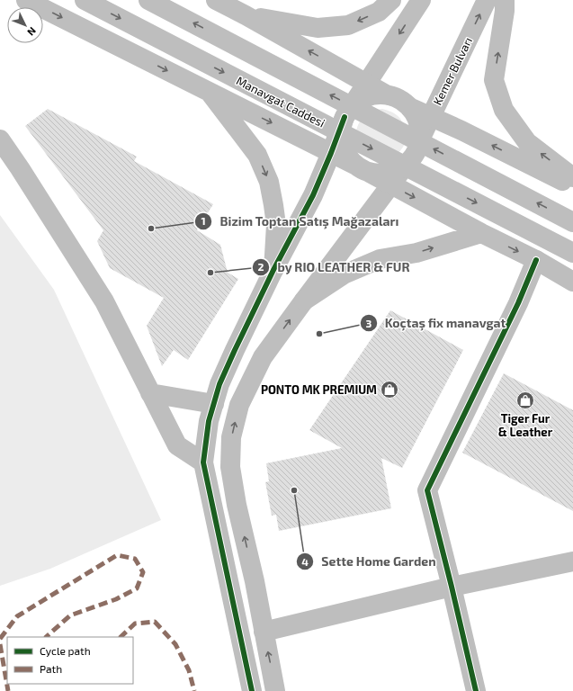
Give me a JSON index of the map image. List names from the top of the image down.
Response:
{
  "streets": {
    "main road": ["Kemer Bulvarı", "Manavgat Caddesi"]
  },
  "places": {
    "other": [
      "Bizim Toptan Satış Mağazaları",
      "by RIO LEATHER & FUR",
      "Koçtaş fix manavgat",
      "Sette Home Garden"
    ],
    "shop": ["PONTO MK PREMIUM", "Tiger Fur & Leather"]
  },
  "legend": ["Cycle path", "Path"],
  "north": "bottom right"
}
